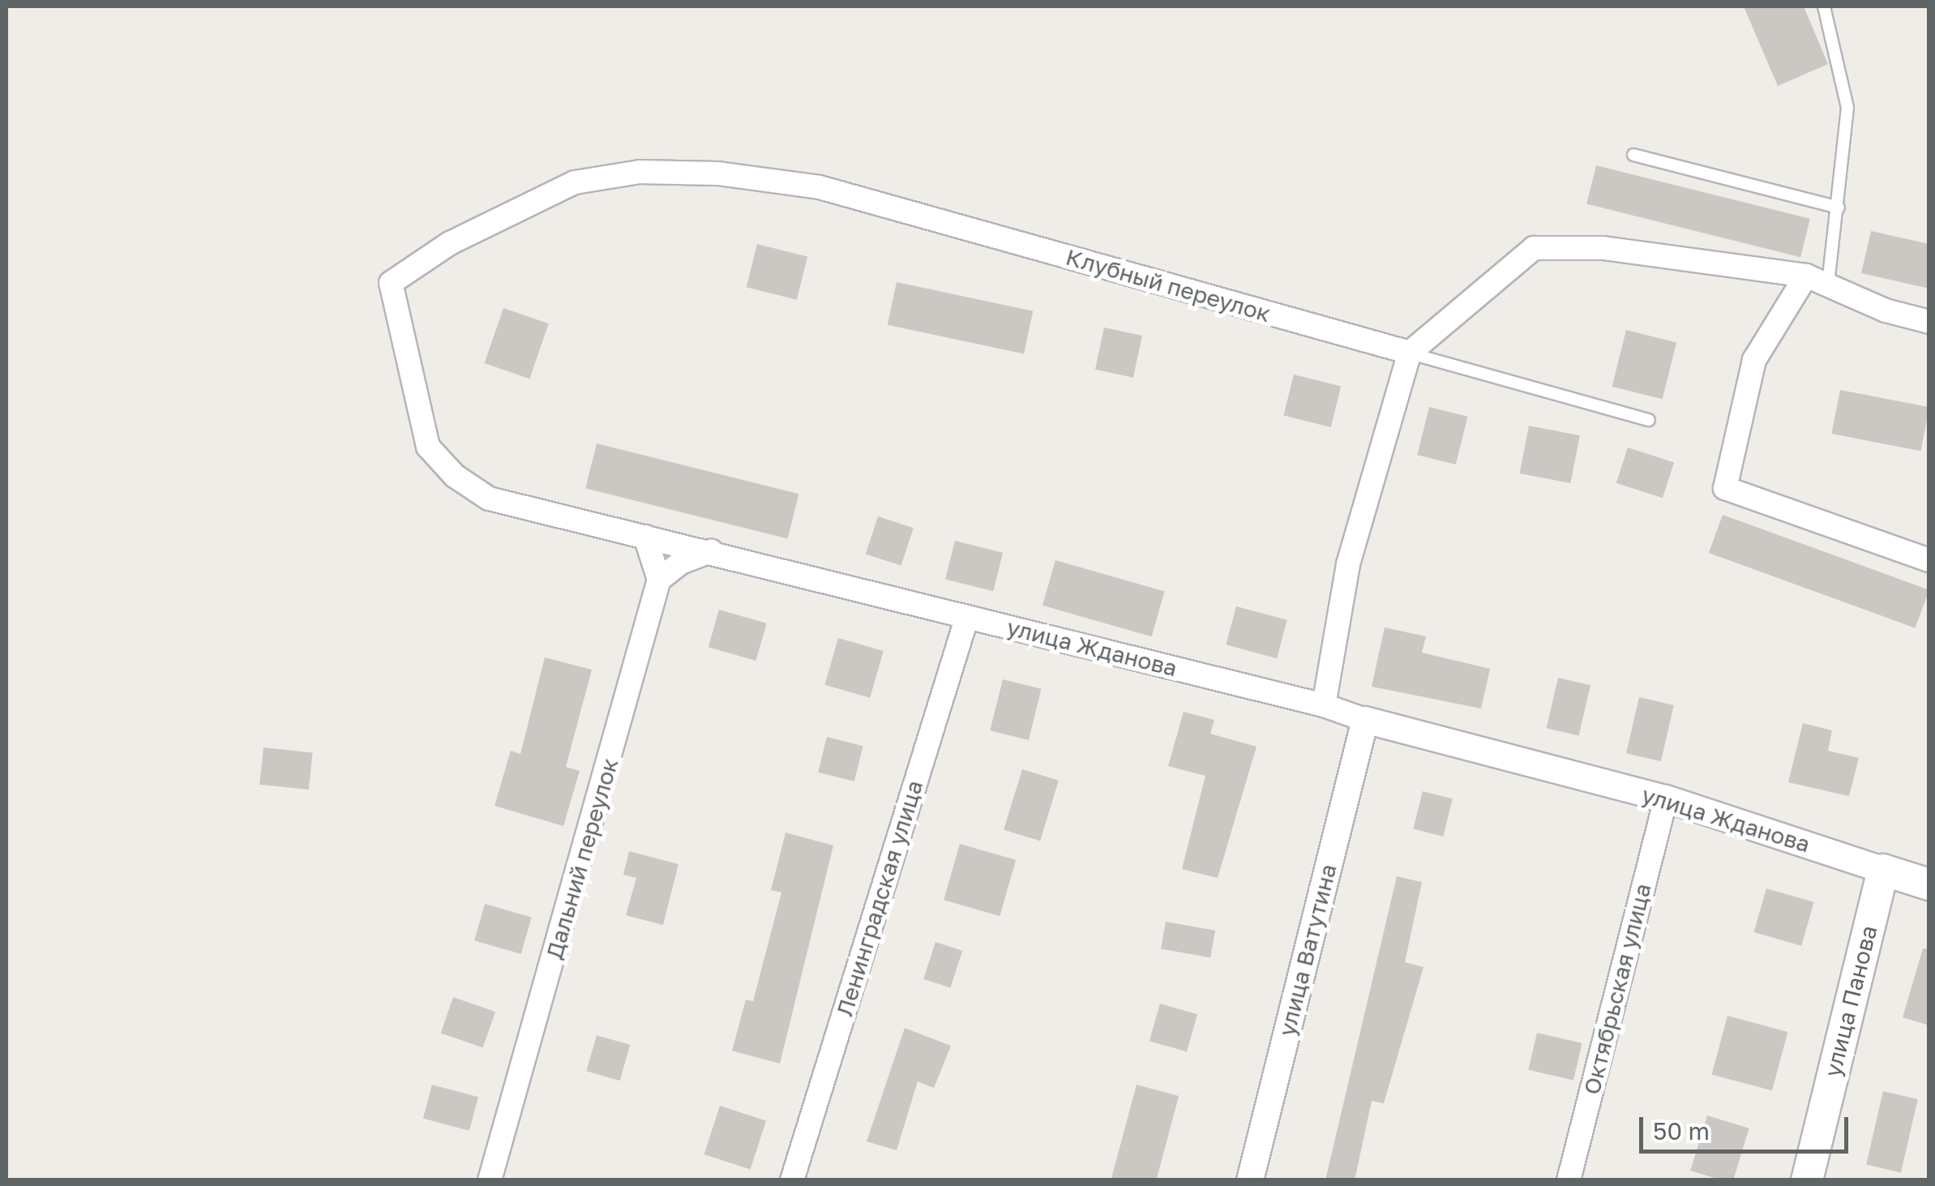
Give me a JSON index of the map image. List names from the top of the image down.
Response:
{
  "streets": {
    "main road": ["улица Жданова", "улица Панова"],
    "street": [
      "Клубный переулок",
      "Дальний переулок",
      "Ленинградская улица",
      "улица Ватутина",
      "Октябрьская улица"
    ]
  },
  "crossings": [
    ["Клубный переулок", "улица Жданова"],
    ["улица Жданова", "Ленинградская улица"],
    ["улица Жданова", "улица Ватутина"],
    ["улица Жданова", "Октябрьская улица"],
    ["улица Жданова", "улица Панова"]
  ],
  "scale_bar": "50 m"
}
